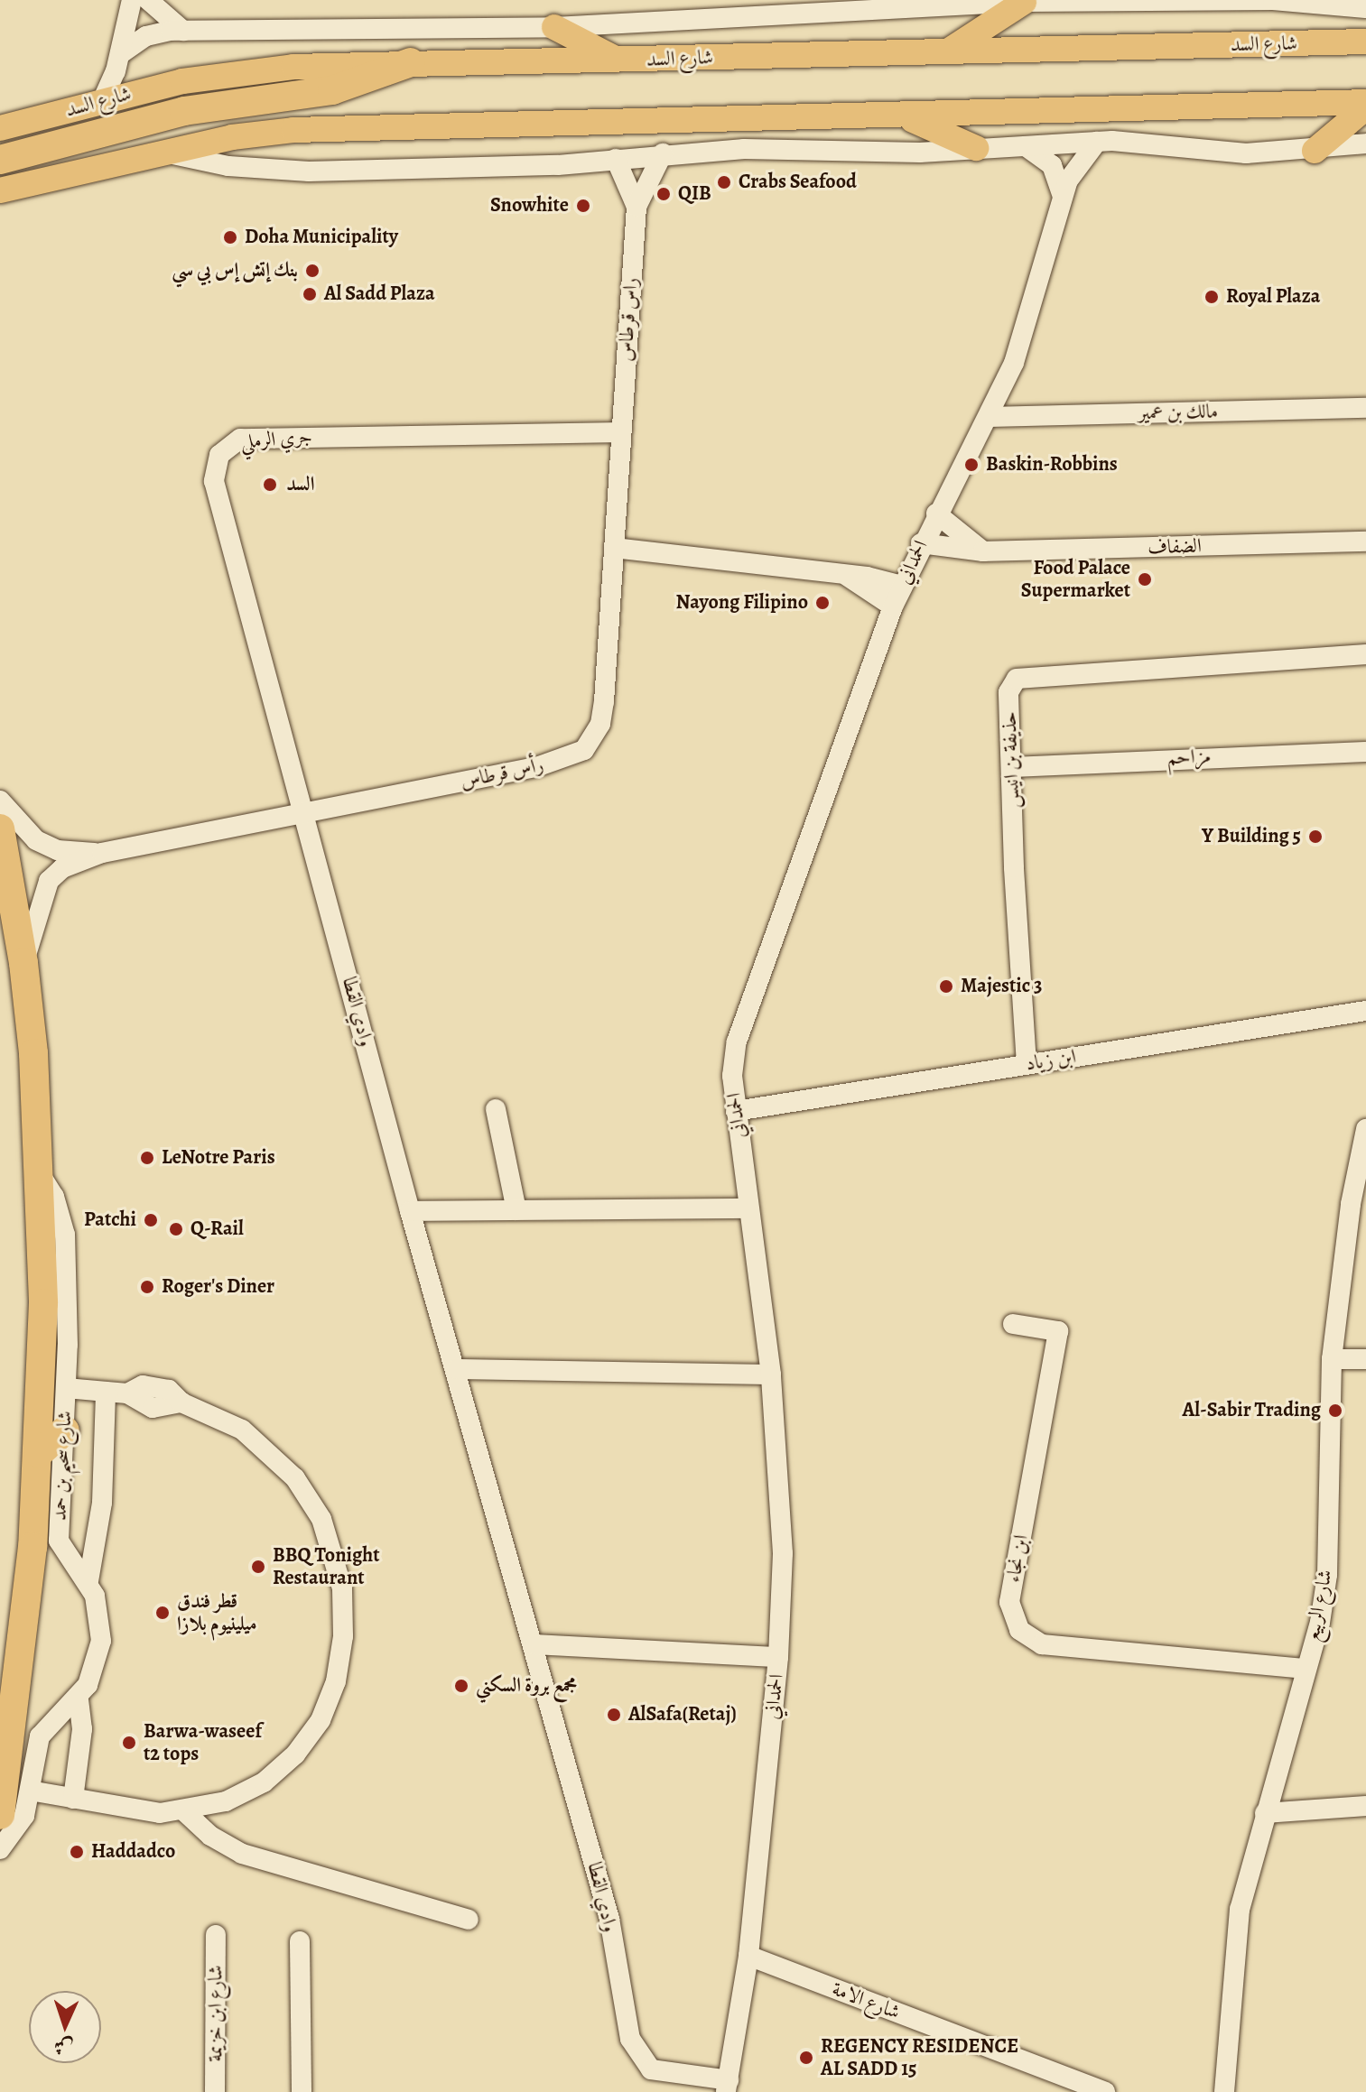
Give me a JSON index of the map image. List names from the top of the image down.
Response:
{
  "streets": {
    "highway": ["شارع سحيم بن حمد"],
    "main road": ["شارع السد"],
    "street": [
      "راس قرطاس",
      "مالك بن عمير",
      "جري الرملي",
      "الضفاف",
      "الحمداني",
      "مزاحم",
      "حذيفة بن انيس",
      "رأس قرطاس",
      "وادي القطا",
      "ابن زياد",
      "ابن نجاء",
      "شارع الربيع",
      "شارع الامة",
      "شارع ابن خزيمة"
    ]
  },
  "crossings": [
    ["راس قرطاس", "جري الرملي"],
    ["راس قرطاس", "رأس قرطاس"],
    ["مالك بن عمير", "الحمداني"],
    ["جري الرملي", "رأس قرطاس"],
    ["جري الرملي", "وادي القطا"],
    ["الضفاف", "الحمداني"],
    ["الحمداني", "وادي القطا"],
    ["الحمداني", "ابن زياد"],
    ["الحمداني", "شارع الامة"],
    ["مزاحم", "حذيفة بن انيس"],
    ["حذيفة بن انيس", "ابن زياد"],
    ["رأس قرطاس", "وادي القطا"],
    ["رأس قرطاس", "شارع سحيم بن حمد"],
    ["ابن نجاء", "شارع الربيع"]
  ],
  "places": [
    "Crabs Seafood",
    "QIB",
    "Snowhite",
    "Doha Municipality",
    "بنك إتش إس بي سي",
    "Al Sadd Plaza",
    "Royal Plaza",
    "Baskin-Robbins",
    "السد",
    "Food Palace Supermarket",
    "Nayong Filipino",
    "Y Building 5",
    "Majestic 3",
    "LeNotre Paris",
    "Patchi",
    "Q-Rail",
    "Roger's Diner",
    "Al-Sabir Trading",
    "BBQ Tonight Restaurant",
    "قطر فندق ميلينيوم بلازا",
    "مجمع بروة السكني",
    "AlSafa(Retaj)",
    "Barwa-waseef t2 tops",
    "Haddadco",
    "REGENCY RESIDENCE AL SADD 15"
  ],
  "north": "bottom"
}
